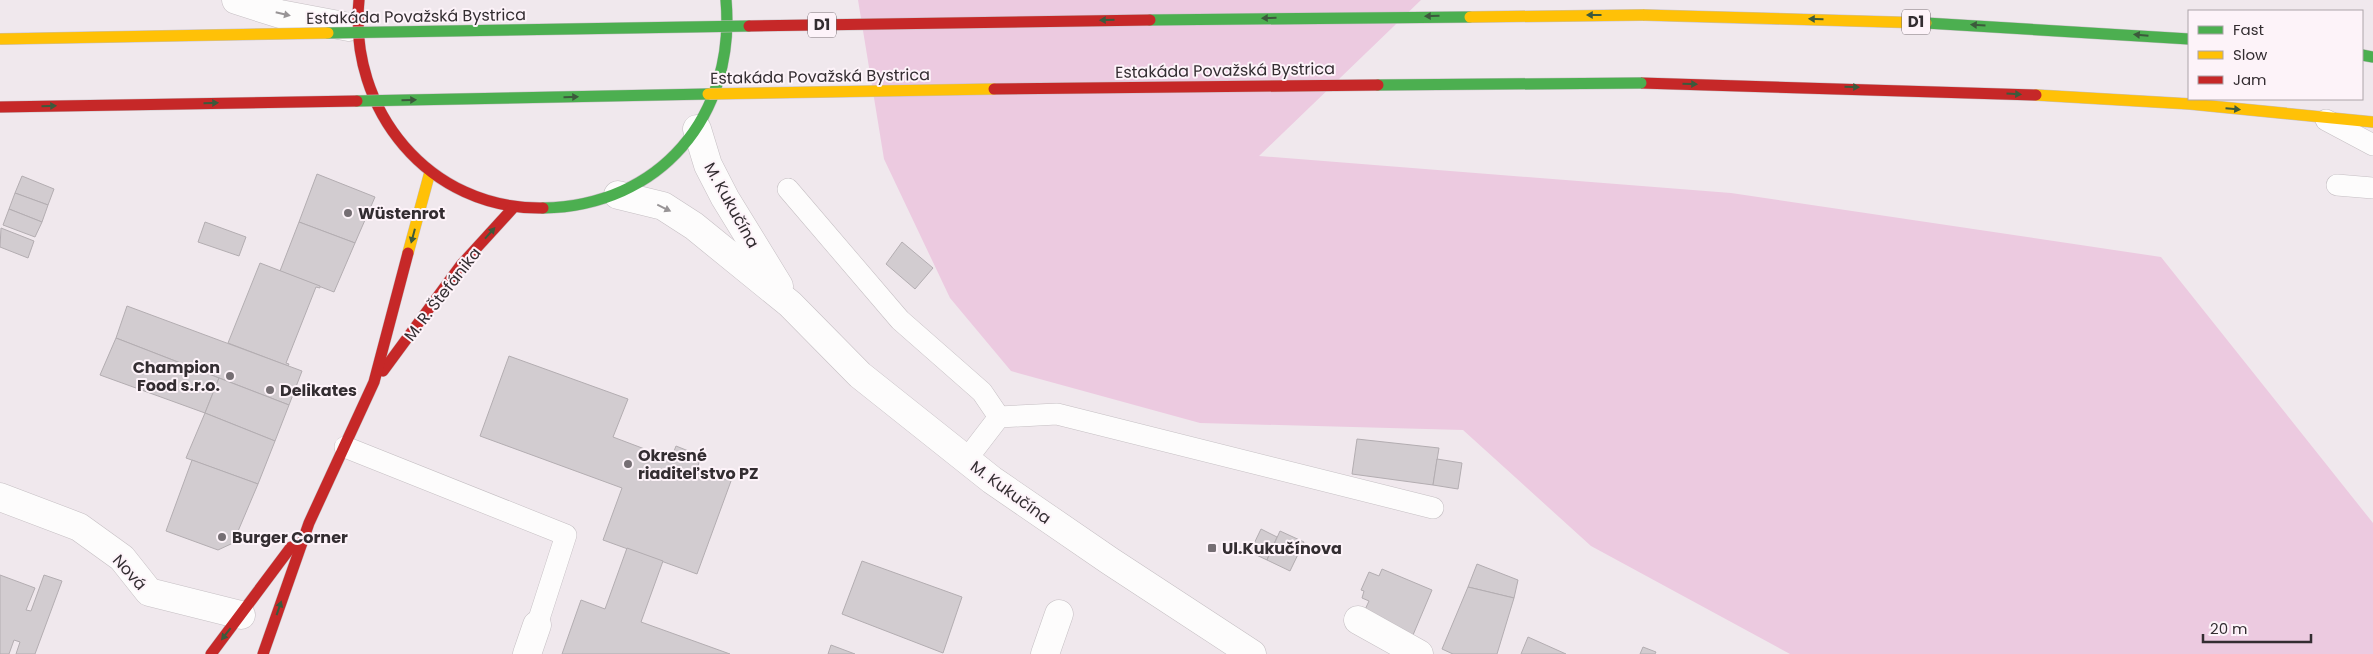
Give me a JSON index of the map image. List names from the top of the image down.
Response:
{
  "streets": {
    "main road": ["Estakáda Považská Bystrica", "D1", "M. R. Štefánika"],
    "street": ["M. Kukučína", "Nová"]
  },
  "places": {
    "other": [
      "Wüstenrot",
      "Champion Food s.r.o.",
      "Delikates",
      "Okresné riaditeľstvo PZ",
      "Burger Corner"
    ],
    "transit": ["Ul.Kukučínova"]
  },
  "legend": ["Fast", "Slow", "Jam"],
  "scale_bar": "20 m"
}
